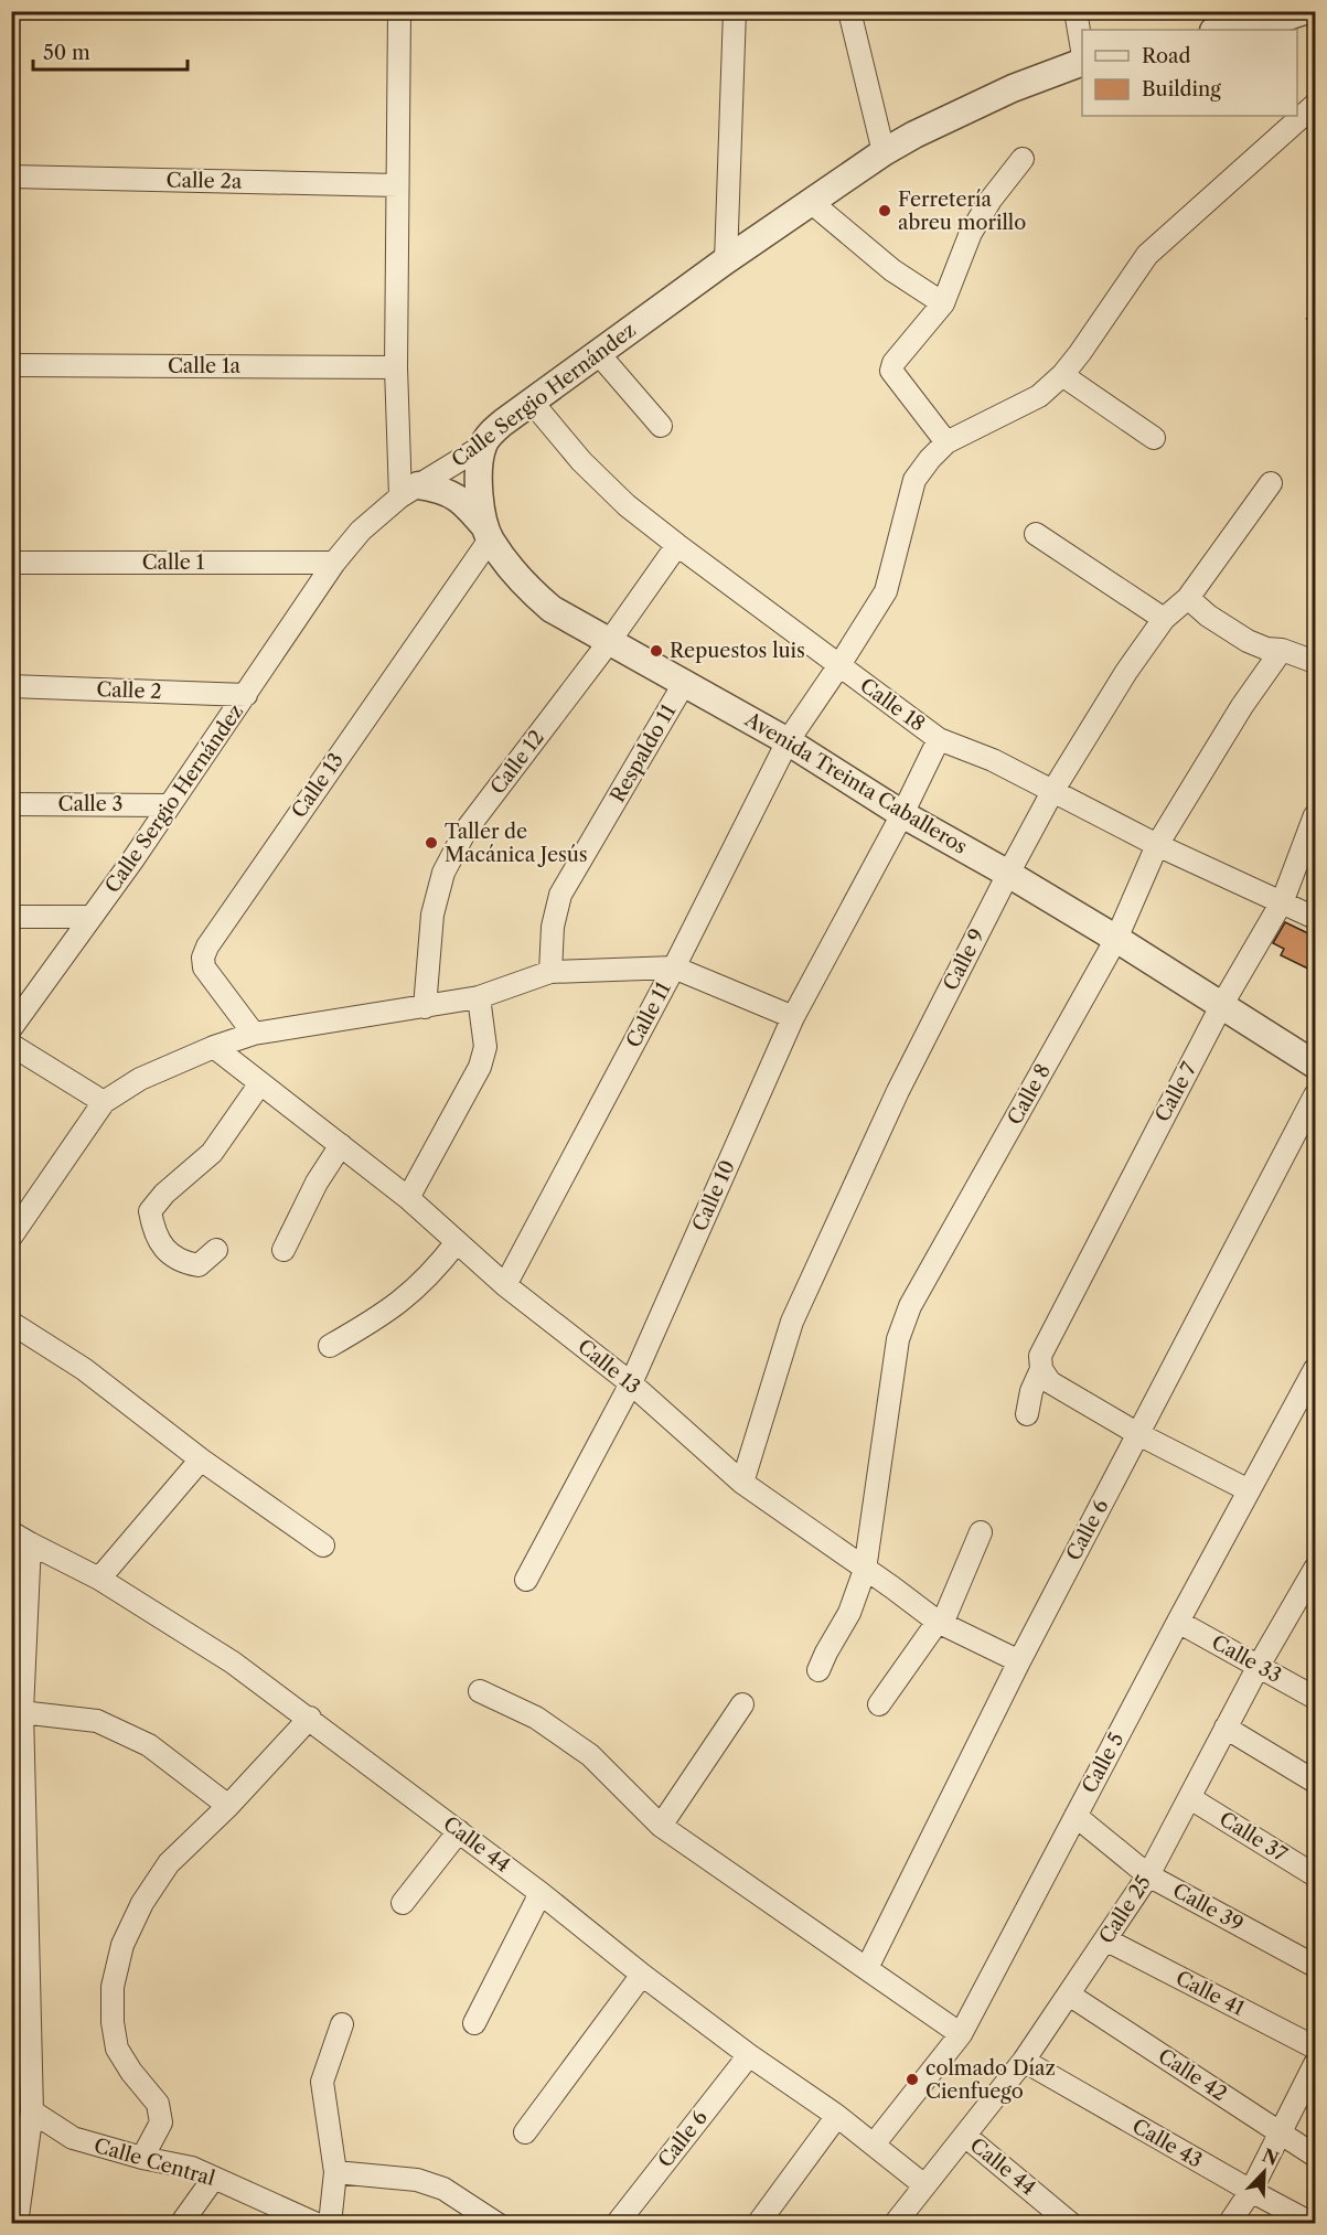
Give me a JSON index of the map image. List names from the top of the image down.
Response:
{
  "streets": {
    "street": [
      "Calle 2a",
      "Calle 1a",
      "Calle Sergio Hernández",
      "Calle 1",
      "Calle 2",
      "Calle 18",
      "Respaldo 11",
      "Calle 12",
      "Avenida Treinta Caballeros",
      "Calle 13",
      "Calle 3",
      "Calle 9",
      "Calle 11",
      "Calle 7",
      "Calle 8",
      "Calle 10",
      "Calle 6",
      "Calle 33",
      "Calle 5",
      "Calle 37",
      "Calle 44",
      "Calle 39",
      "Calle 25",
      "Calle 41",
      "Calle 42",
      "Calle 43",
      "Calle Central"
    ]
  },
  "crossings": [
    ["Calle Sergio Hernández", "Calle 1"],
    ["Calle Sergio Hernández", "Calle 2"],
    ["Calle Sergio Hernández", "Calle 18"],
    ["Calle Sergio Hernández", "Avenida Treinta Caballeros"],
    ["Calle Sergio Hernández", "Calle 3"],
    ["Calle 18", "Calle 12"],
    ["Calle 18", "Calle 9"],
    ["Calle 18", "Calle 11"],
    ["Calle 18", "Calle 7"],
    ["Calle 18", "Calle 8"],
    ["Calle 18", "Calle 10"],
    ["Respaldo 11", "Avenida Treinta Caballeros"],
    ["Calle 12", "Avenida Treinta Caballeros"],
    ["Avenida Treinta Caballeros", "Calle 13"],
    ["Avenida Treinta Caballeros", "Calle 9"],
    ["Avenida Treinta Caballeros", "Calle 11"],
    ["Avenida Treinta Caballeros", "Calle 7"],
    ["Avenida Treinta Caballeros", "Calle 8"],
    ["Avenida Treinta Caballeros", "Calle 10"],
    ["Calle 13", "Calle 9"],
    ["Calle 13", "Calle 11"],
    ["Calle 13", "Calle 8"],
    ["Calle 13", "Calle 10"],
    ["Calle 13", "Calle 6"],
    ["Calle 6", "Calle 44"],
    ["Calle 33", "Calle 5"],
    ["Calle 33", "Calle 25"],
    ["Calle 5", "Calle 44"],
    ["Calle 5", "Calle 39"],
    ["Calle 37", "Calle 25"],
    ["Calle 44", "Calle 25"],
    ["Calle 39", "Calle 25"],
    ["Calle 25", "Calle 41"],
    ["Calle 25", "Calle 42"],
    ["Calle 25", "Calle 43"]
  ],
  "places": [
    "Ferretería abreu morillo",
    "Repuestos luis",
    "Taller de Macánica Jesús",
    "colmado Díaz Cienfuego"
  ],
  "legend": ["Road", "Building"],
  "scale_bar": "50 m",
  "north": "top right"
}
